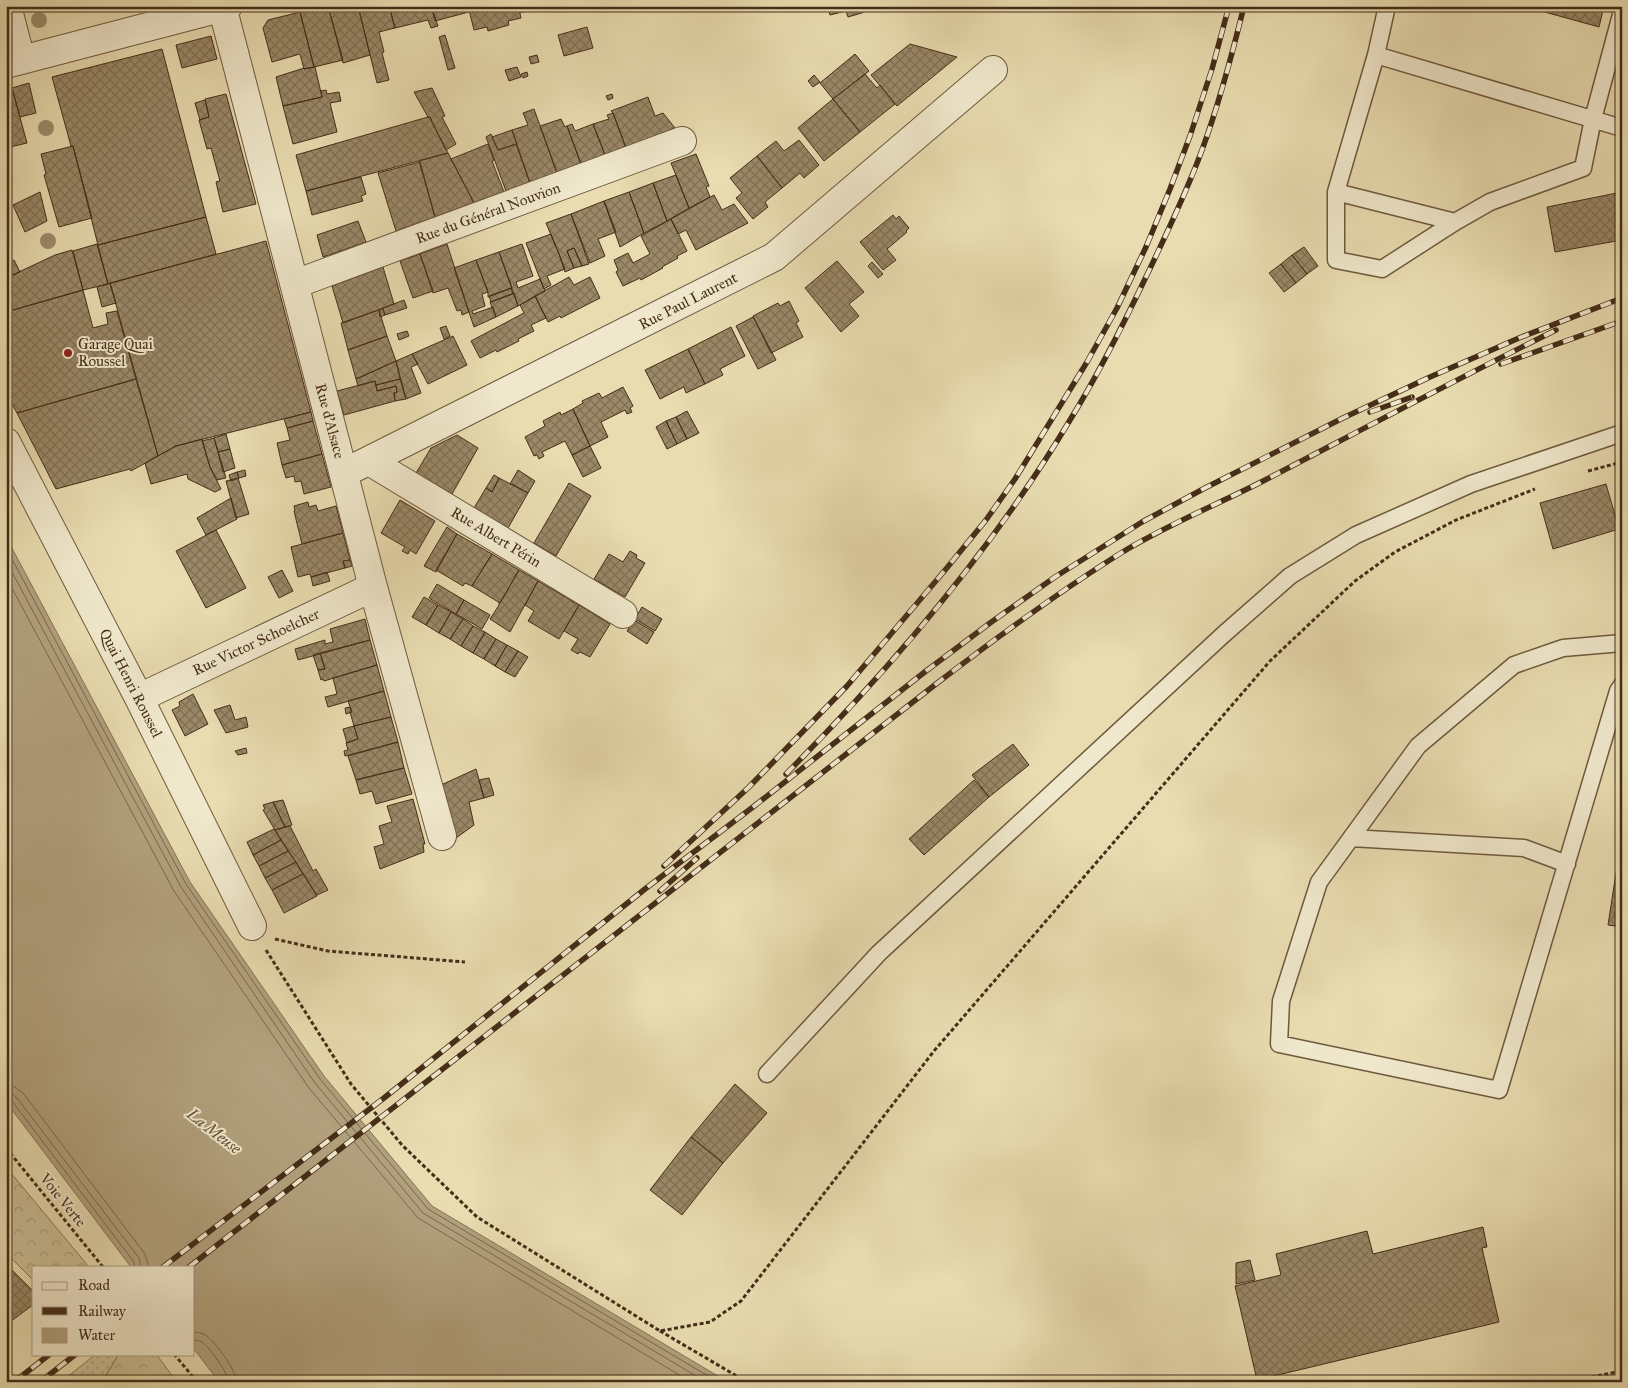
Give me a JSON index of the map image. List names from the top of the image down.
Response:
{
  "streets": {
    "street": [
      "Rue du Général Nouvion",
      "Rue Paul Laurent",
      "Rue d'Alsace",
      "Rue Albert Périn",
      "Rue Victor Schoelcher",
      "Quai Henri Roussel"
    ],
    "path": ["Voie Verte"]
  },
  "crossings": [
    ["Rue du Général Nouvion", "Rue d'Alsace"],
    ["Rue Paul Laurent", "Rue d'Alsace"],
    ["Rue Paul Laurent", "Rue Albert Périn"],
    ["Rue d'Alsace", "Rue Victor Schoelcher"],
    ["Rue Victor Schoelcher", "Quai Henri Roussel"]
  ],
  "water": ["La Meuse"],
  "places": ["Garage Quai Roussel"],
  "legend": ["Road", "Railway", "Water"]
}
